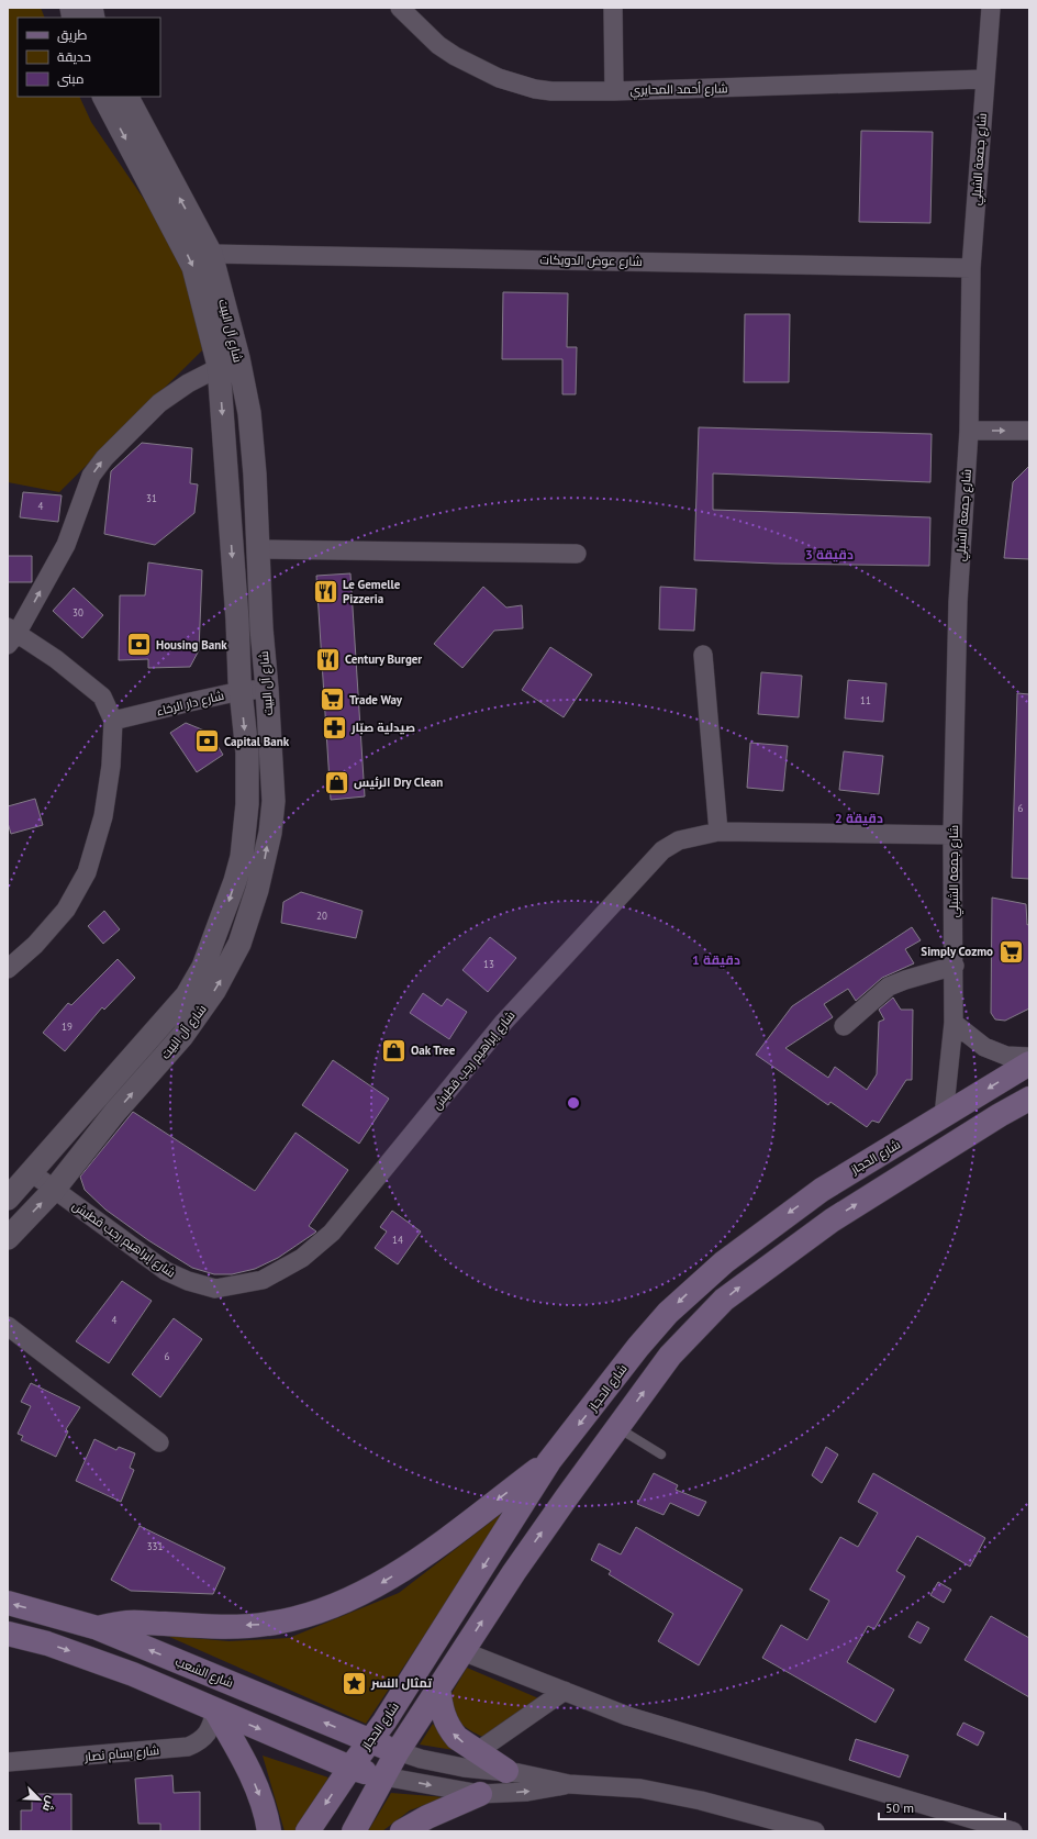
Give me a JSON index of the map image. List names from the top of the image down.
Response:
{
  "streets": {
    "main road": ["شارع الحجاز", "شارع الشعب"],
    "street": [
      "شارع أحمد المحايري",
      "شارع جمعة الشبلي",
      "شارع عوض الدويكات",
      "شارع آل البيت",
      "شارع دار الرخاء",
      "شارع إبراهيم رجب قطيش",
      "شارع بسام نصار"
    ]
  },
  "crossings": [
    ["شارع أحمد المحايري", "شارع جمعة الشبلي"],
    ["شارع جمعة الشبلي", "شارع عوض الدويكات"],
    ["شارع جمعة الشبلي", "شارع إبراهيم رجب قطيش"],
    ["شارع جمعة الشبلي", "شارع الحجاز"],
    ["شارع عوض الدويكات", "شارع آل البيت"],
    ["شارع آل البيت", "شارع دار الرخاء"],
    ["شارع آل البيت", "شارع إبراهيم رجب قطيش"],
    ["شارع الحجاز", "شارع الشعب"]
  ],
  "places": {
    "restaurant": ["Le Gemelle Pizzeria", "Century Burger"],
    "bank": ["Housing Bank", "Capital Bank"],
    "supermarket": ["Trade Way", "Simply Cozmo"],
    "pharmacy": ["صيدلية صبّار"],
    "shop": ["الرئيس Dry Clean", "Oak Tree"],
    "place": ["تمثال النسر"]
  },
  "house_numbers": [
    "31",
    "4",
    "30",
    "11",
    "6",
    "20",
    "13",
    "19",
    "14",
    "4",
    "6",
    "331"
  ],
  "legend": ["طريق", "حديقة", "مبنى"],
  "scale_bar": "50 m",
  "north": "bottom right",
  "rings": ["3 دقيقة", "2 دقيقة", "1 دقيقة"]
}
